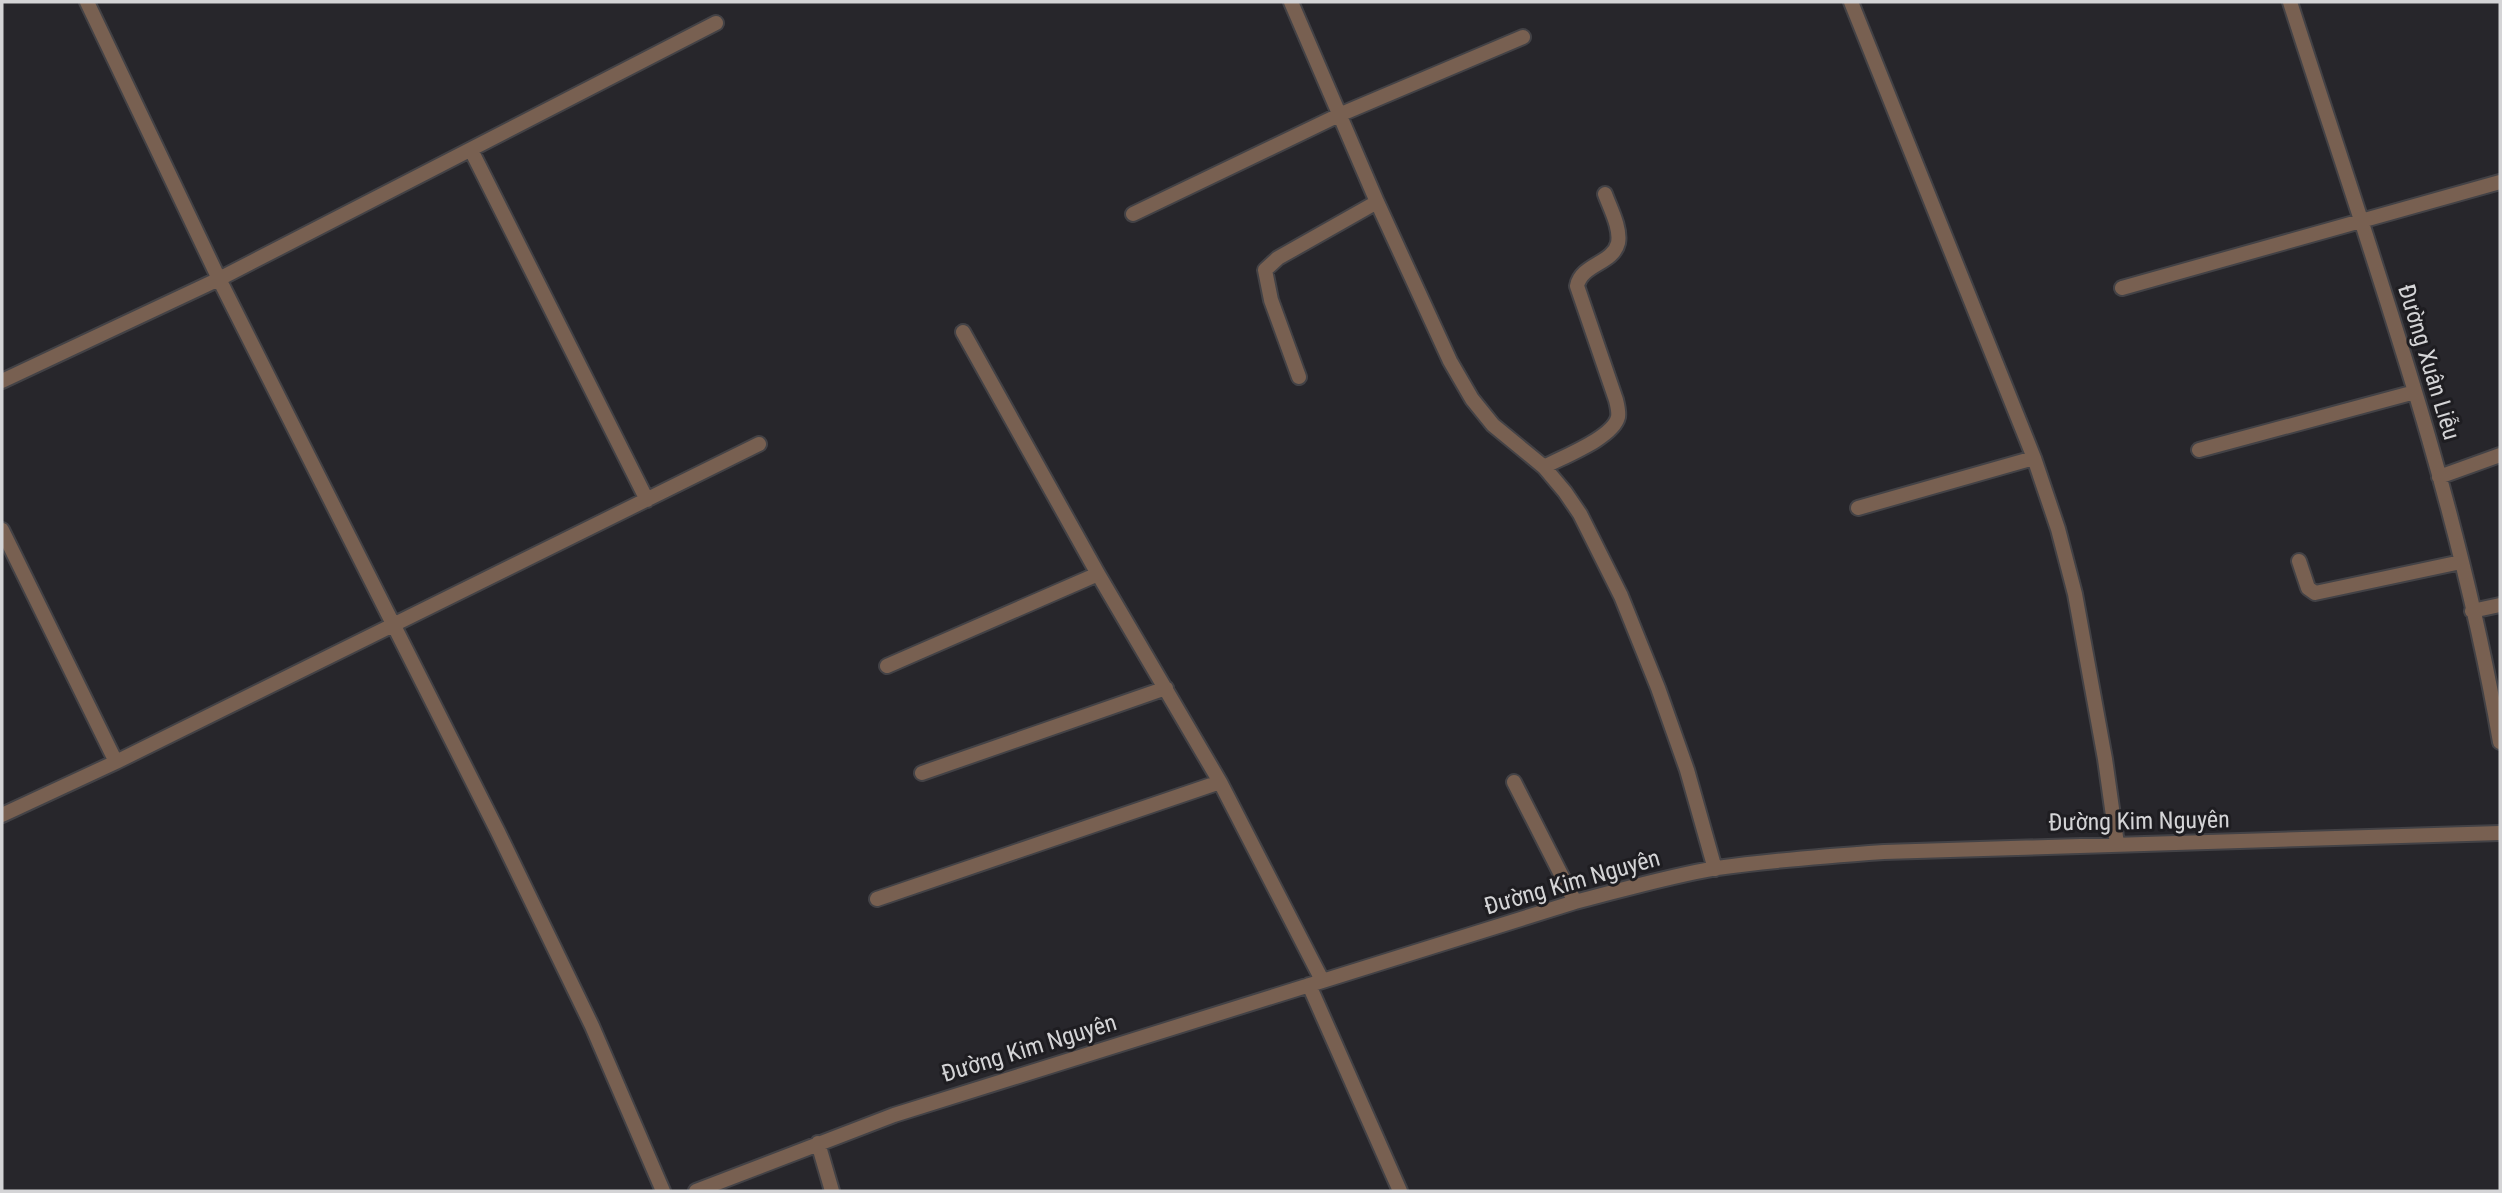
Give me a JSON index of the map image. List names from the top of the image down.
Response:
{
  "streets": {
    "street": ["Đường Xuân Liễu", "Đường Kim Nguyên"]
  }
}
